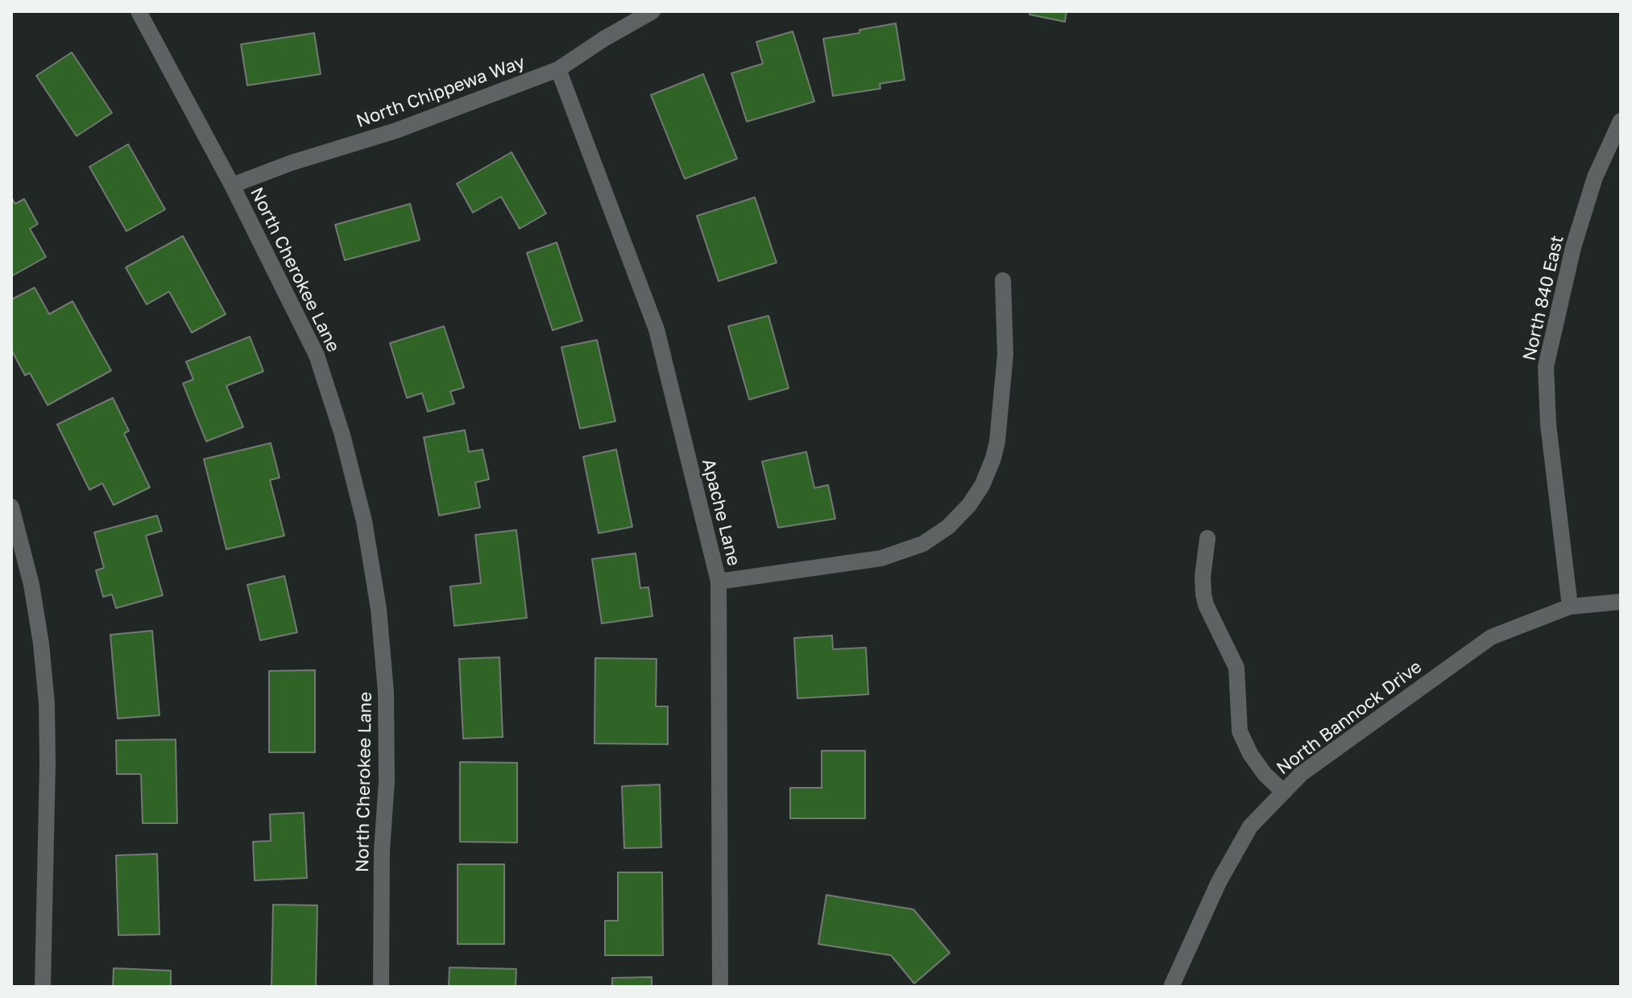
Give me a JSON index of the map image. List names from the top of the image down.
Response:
{
  "streets": {
    "street": [
      "North Chippewa Way",
      "North Cherokee Lane",
      "North 840 East",
      "Apache Lane",
      "North Bannock Drive"
    ]
  },
  "crossings": [
    ["North Chippewa Way", "North Cherokee Lane"],
    ["North Chippewa Way", "Apache Lane"],
    ["North 840 East", "North Bannock Drive"]
  ]
}
